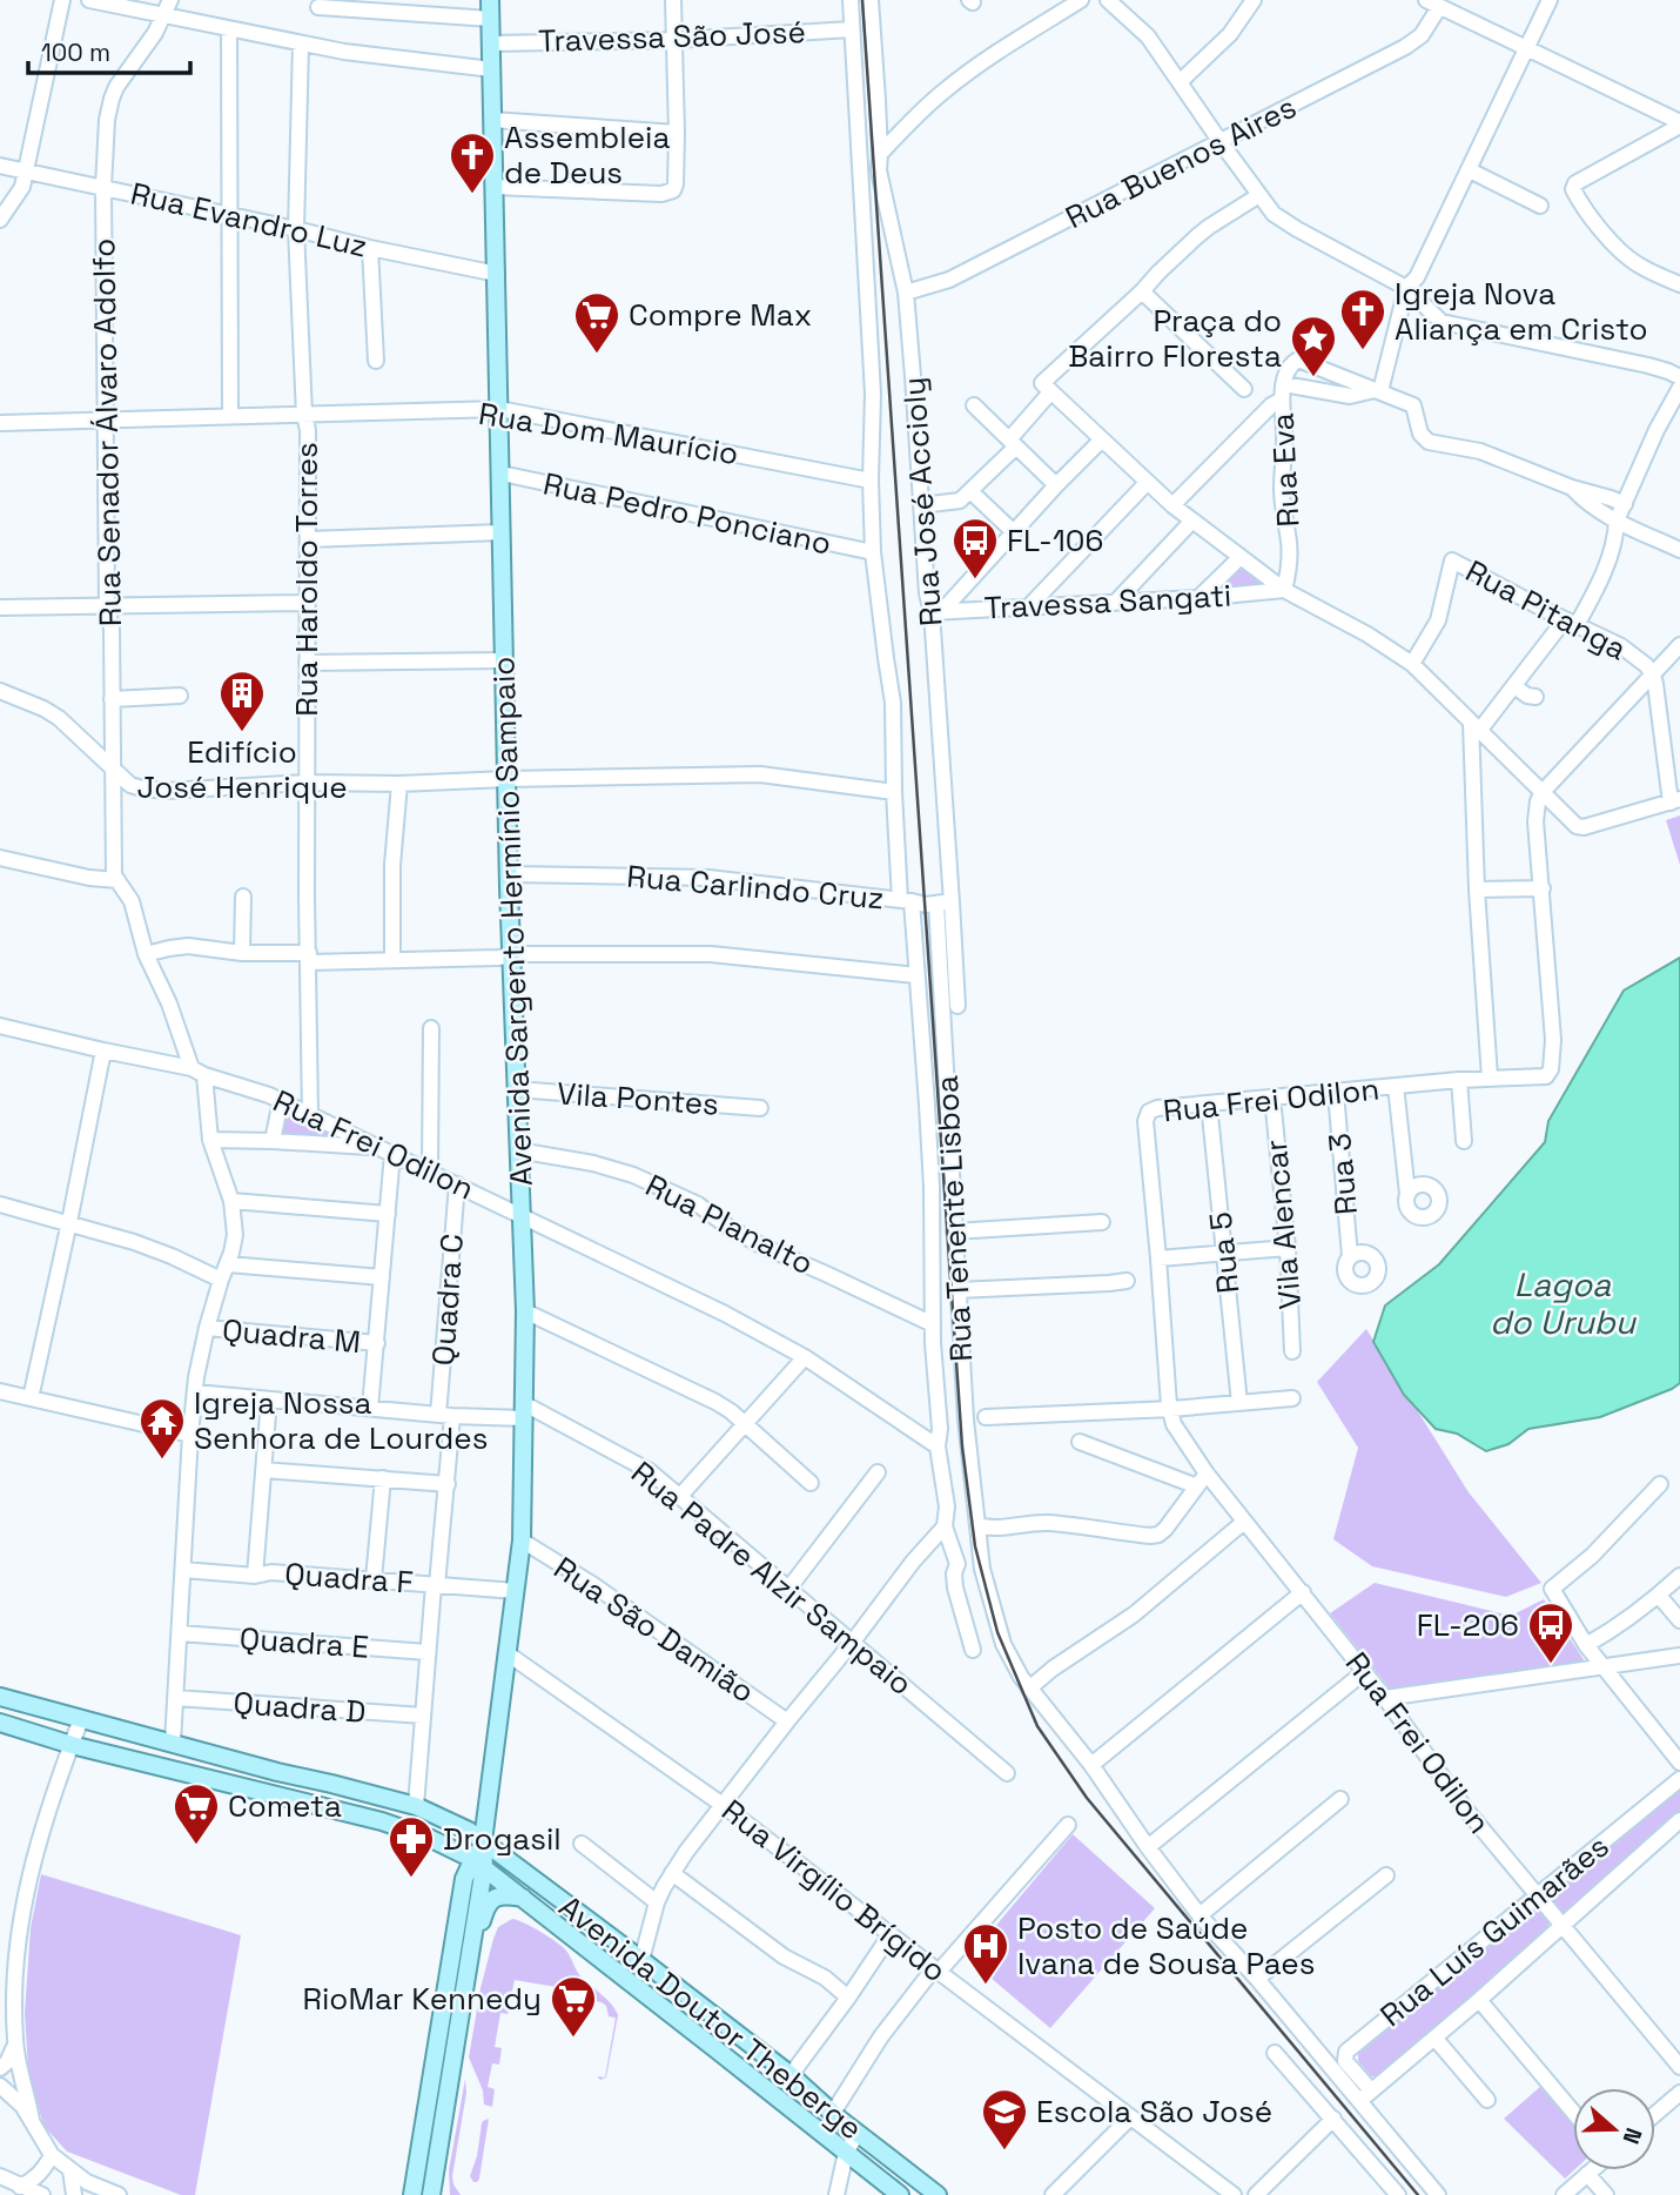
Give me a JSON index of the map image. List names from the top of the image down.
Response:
{
  "streets": {
    "main road": ["Avenida Sargento Hermínio Sampaio", "Avenida Doutor Theberge"],
    "street": [
      "Travessa São José",
      "Rua Buenos Aires",
      "Rua Evandro Luz",
      "Rua Senador Álvaro Adolfo",
      "Rua Dom Maurício",
      "Rua Eva",
      "Rua José Accioly",
      "Rua Pedro Ponciano",
      "Rua Haroldo Torres",
      "Travessa Sangati",
      "Rua Pitanga",
      "Rua Carlindo Cruz",
      "Vila Pontes",
      "Rua Frei Odilon",
      "Rua 3",
      "Rua Tenente Lisboa",
      "Rua Planalto",
      "Vila Alencar",
      "Rua 5",
      "Quadra C",
      "Quadra M",
      "Quadra F",
      "Rua Padre Alzir Sampaio",
      "Rua São Damião",
      "Quadra E",
      "Quadra D",
      "Rua Virgílio Brígido",
      "Rua Luís Guimarães"
    ]
  },
  "crossings": [
    ["Travessa São José", "Rua José Accioly"],
    ["Travessa São José", "Avenida Sargento Hermínio Sampaio"],
    ["Rua Buenos Aires", "Rua José Accioly"],
    ["Rua Evandro Luz", "Rua Senador Álvaro Adolfo"],
    ["Rua Evandro Luz", "Rua Haroldo Torres"],
    ["Rua Evandro Luz", "Avenida Sargento Hermínio Sampaio"],
    ["Rua Senador Álvaro Adolfo", "Rua Dom Maurício"],
    ["Rua Senador Álvaro Adolfo", "Rua Frei Odilon"],
    ["Rua Dom Maurício", "Rua José Accioly"],
    ["Rua Dom Maurício", "Rua Haroldo Torres"],
    ["Rua Dom Maurício", "Avenida Sargento Hermínio Sampaio"],
    ["Rua Eva", "Travessa Sangati"],
    ["Rua José Accioly", "Rua Pedro Ponciano"],
    ["Rua José Accioly", "Travessa Sangati"],
    ["Rua José Accioly", "Rua Carlindo Cruz"],
    ["Rua José Accioly", "Rua Frei Odilon"],
    ["Rua José Accioly", "Rua Tenente Lisboa"],
    ["Rua José Accioly", "Rua Planalto"],
    ["Rua Pedro Ponciano", "Avenida Sargento Hermínio Sampaio"],
    ["Rua Haroldo Torres", "Rua Frei Odilon"],
    ["Rua Carlindo Cruz", "Avenida Sargento Hermínio Sampaio"],
    ["Rua Carlindo Cruz", "Rua Tenente Lisboa"],
    ["Avenida Sargento Hermínio Sampaio", "Vila Pontes"],
    ["Avenida Sargento Hermínio Sampaio", "Rua Frei Odilon"],
    ["Avenida Sargento Hermínio Sampaio", "Rua Planalto"],
    ["Avenida Sargento Hermínio Sampaio", "Quadra F"],
    ["Avenida Sargento Hermínio Sampaio", "Rua Padre Alzir Sampaio"],
    ["Avenida Sargento Hermínio Sampaio", "Rua São Damião"],
    ["Avenida Sargento Hermínio Sampaio", "Rua Virgílio Brígido"],
    ["Avenida Sargento Hermínio Sampaio", "Avenida Doutor Theberge"],
    ["Rua Frei Odilon", "Rua 3"],
    ["Rua Frei Odilon", "Vila Alencar"],
    ["Rua Frei Odilon", "Rua 5"],
    ["Rua Frei Odilon", "Quadra C"],
    ["Rua Frei Odilon", "Rua Luís Guimarães"],
    ["Quadra C", "Quadra F"]
  ],
  "water": ["Lagoa do Urubu"],
  "places": {
    "church": ["Assembleia de Deus", "Igreja Nova Aliança em Cristo"],
    "supermarket": ["Compre Max", "Cometa", "RioMar Kennedy"],
    "place": ["Praça do Bairro Floresta"],
    "bus stop": ["FL-106", "FL-206"],
    "building": ["Edifício José Henrique"],
    "temple": ["Igreja Nossa Senhora de Lourdes"],
    "pharmacy": ["Drogasil"],
    "hospital": ["Posto de Saúde Ivana de Sousa Paes"],
    "school or university": ["Escola São José"]
  },
  "scale_bar": "100 m",
  "north": "right"
}
